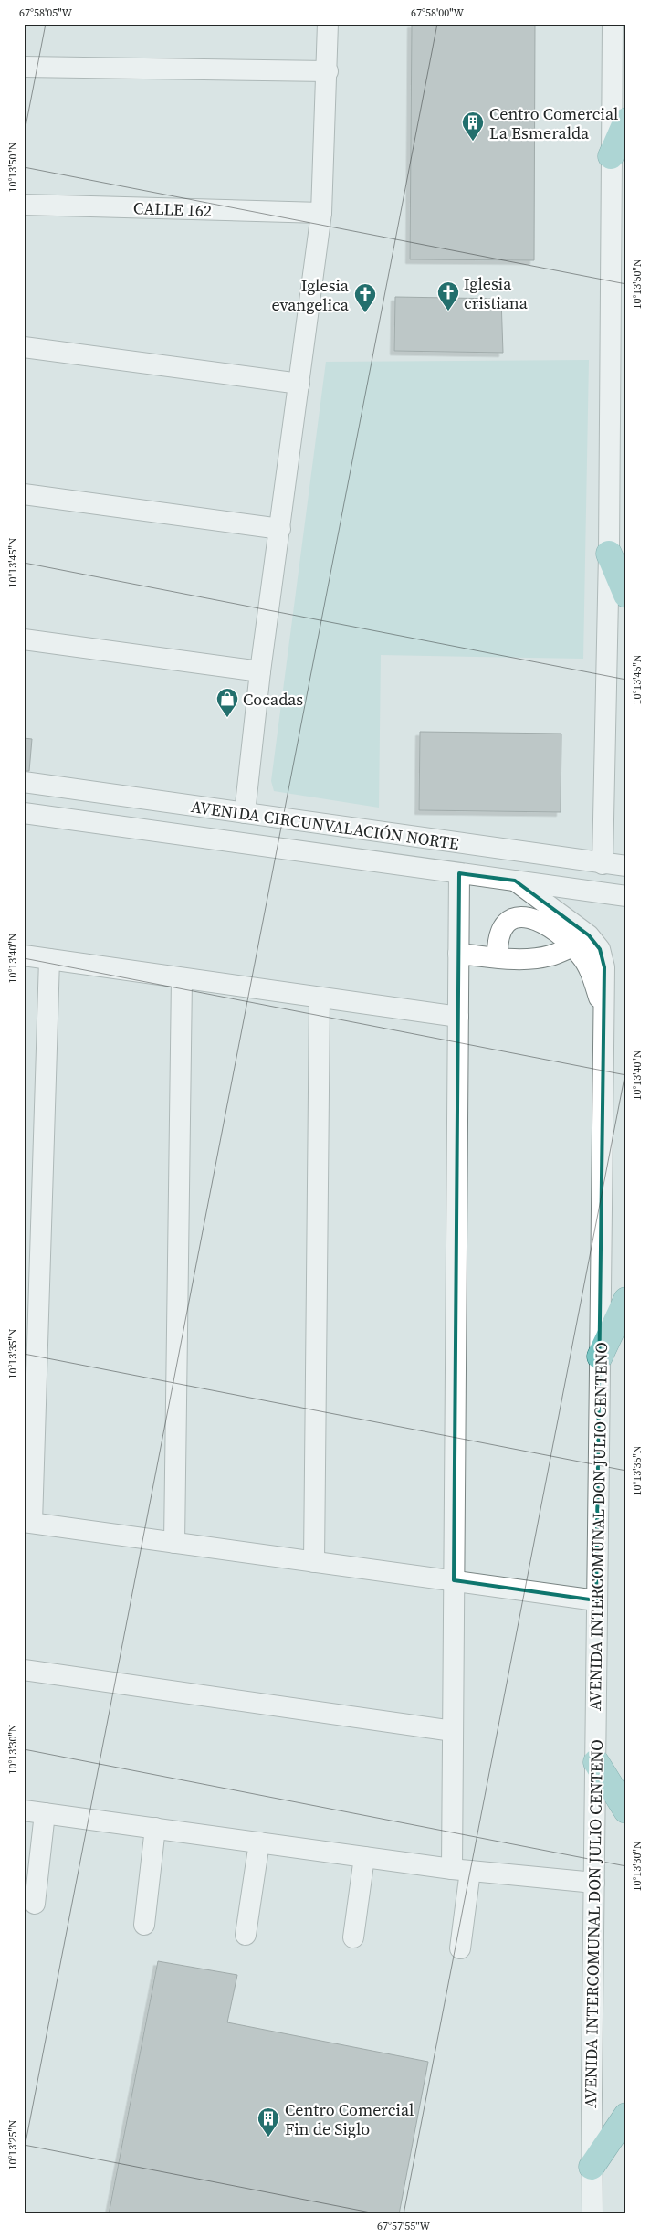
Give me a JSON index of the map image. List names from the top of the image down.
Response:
{
  "streets": {
    "street": ["CALLE 162", "AVENIDA CIRCUNVALACIÓN NORTE", "AVENIDA INTERCOMUNAL DON JULIO CENTENO"]
  },
  "crossings": [
    ["AVENIDA CIRCUNVALACIÓN NORTE", "AVENIDA INTERCOMUNAL DON JULIO CENTENO"]
  ],
  "places": {
    "building": ["Centro Comercial La Esmeralda", "Centro Comercial Fin de Siglo"],
    "church": ["Iglesia cristiana", "Iglesia evangelica"],
    "shop": ["Cocadas"]
  },
  "coordinates": [
    "67°58'05\"W",
    "67°58'00\"W",
    "10°13'50\"N",
    "10°13'45\"N",
    "10°13'40\"N",
    "10°13'35\"N",
    "10°13'30\"N",
    "10°13'25\"N",
    "67°57'55\"W"
  ]
}
